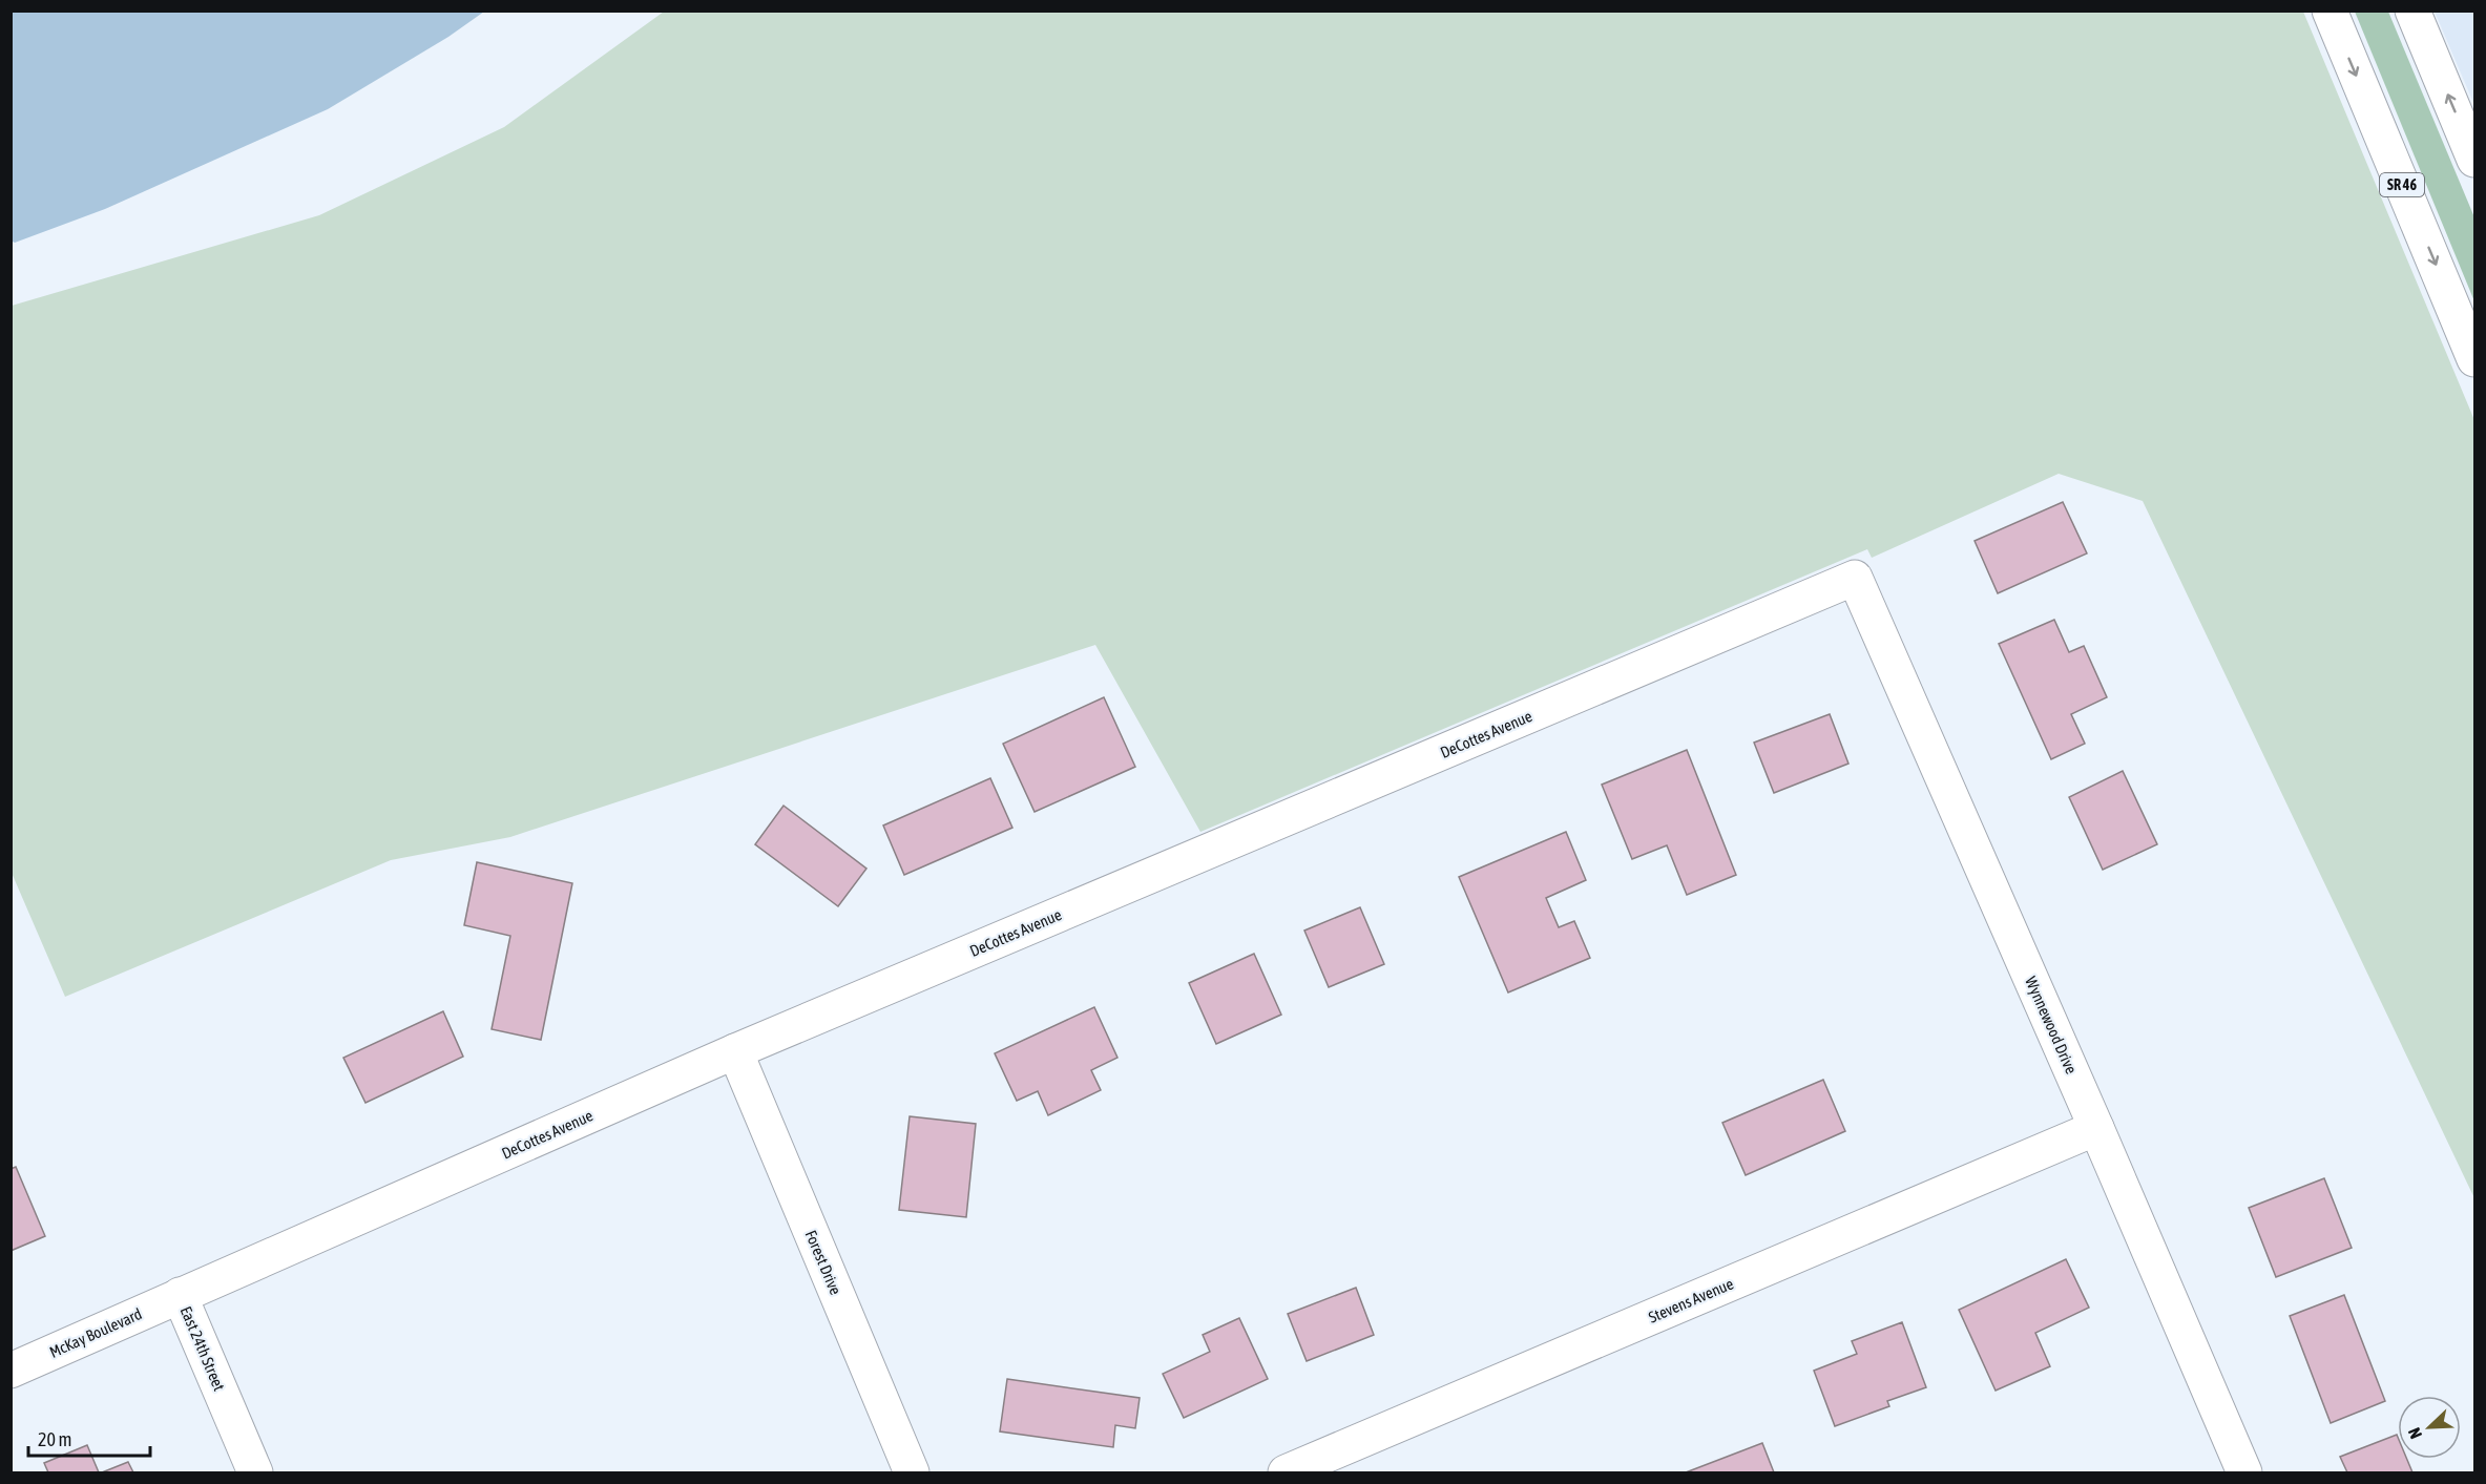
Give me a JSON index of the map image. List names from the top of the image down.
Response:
{
  "streets": {
    "street": [
      "SR 46",
      "DeCottes Avenue",
      "Wynnewood Drive",
      "Forest Drive",
      "Stevens Avenue",
      "McKay Boulevard",
      "East 24th Street"
    ]
  },
  "crossings": [
    ["DeCottes Avenue", "Wynnewood Drive"],
    ["DeCottes Avenue", "Forest Drive"],
    ["DeCottes Avenue", "McKay Boulevard"],
    ["DeCottes Avenue", "East 24th Street"],
    ["Wynnewood Drive", "Stevens Avenue"],
    ["McKay Boulevard", "East 24th Street"]
  ],
  "scale_bar": "20 m",
  "north": "bottom left"
}
